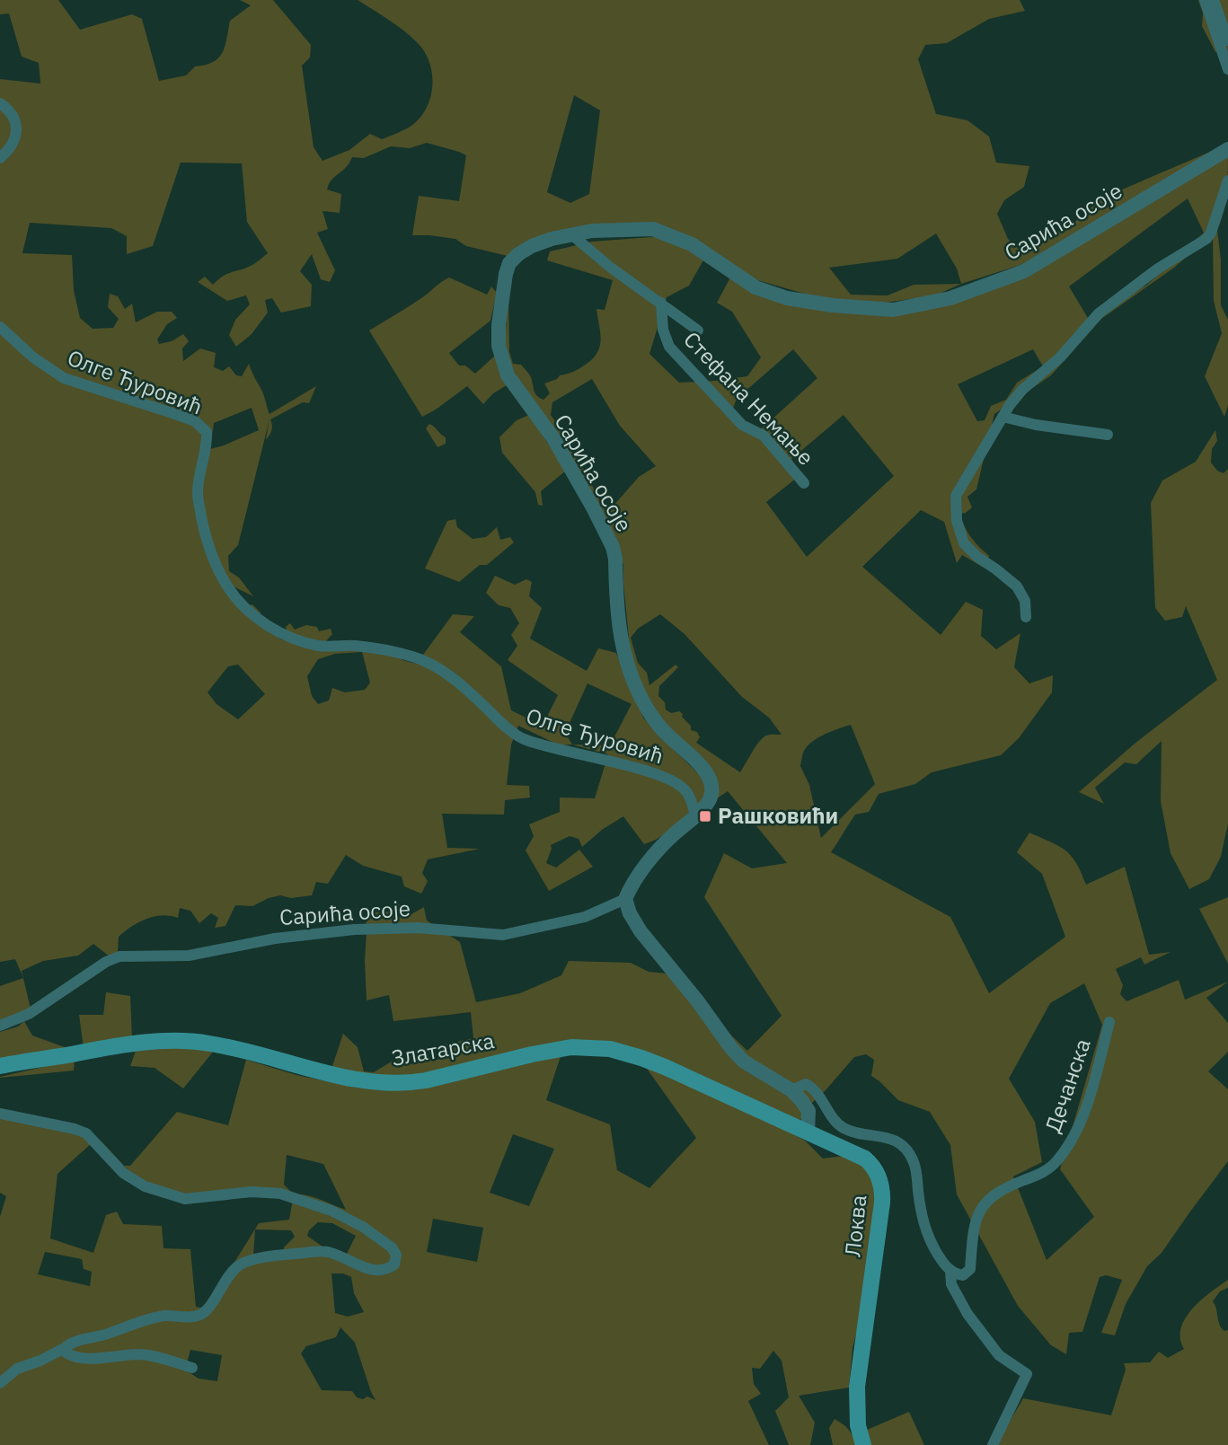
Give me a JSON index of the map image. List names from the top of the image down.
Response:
{
  "streets": {
    "main road": ["Златарска", "Локва"],
    "street": [
      "Сарића осоје",
      "Олге Ђуровић",
      "Стефана Немање",
      "Дечанска"
    ]
  },
  "crossings": [
    ["Сарића осоје", "Олге Ђуровић"],
    ["Сарића осоје", "Стефана Немање"],
    ["Златарска", "Локва"]
  ],
  "places": {
    "transit": ["Рашковићи"]
  }
}
